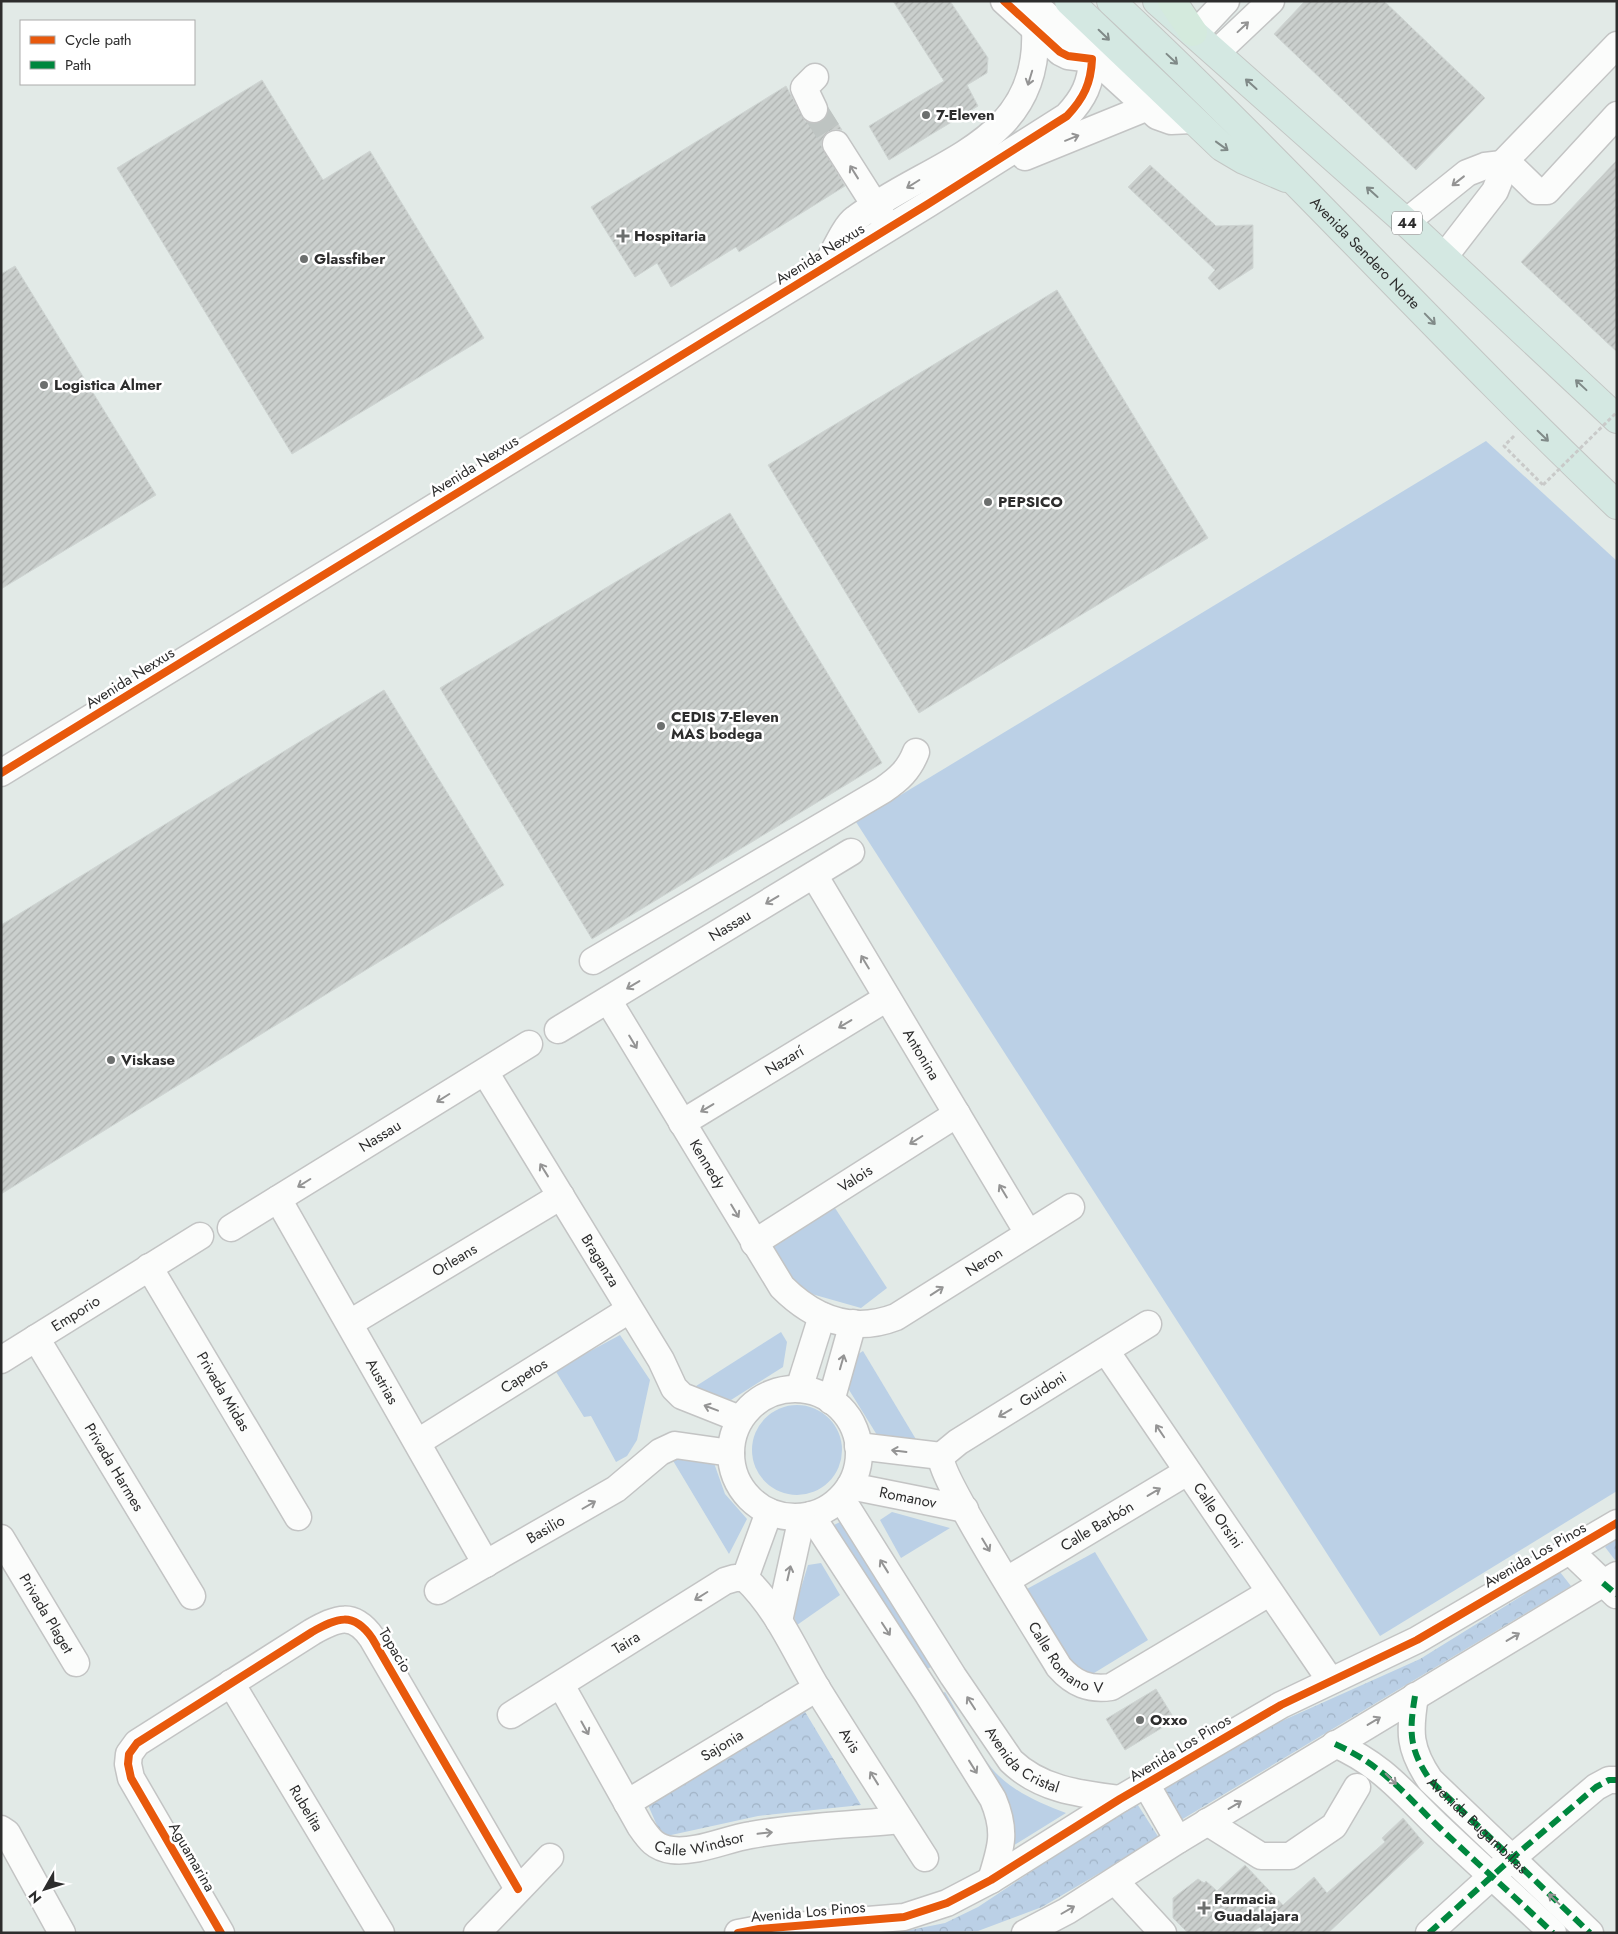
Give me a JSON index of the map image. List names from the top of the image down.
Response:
{
  "streets": {
    "main road": ["44", "Avenida Sendero Norte"],
    "street": [
      "Avenida Nexxus",
      "Nassau",
      "Antonina",
      "Nazarí",
      "Kennedy",
      "Valois",
      "Orleans",
      "Braganza",
      "Neron",
      "Emporio",
      "Capetos",
      "Austrias",
      "Guidoni",
      "Privada Midas",
      "Privada Harmes",
      "Romanov",
      "Calle Orsini",
      "Calle Barbón",
      "Basilio",
      "Avenida Los Pinos",
      "Privada Plaget",
      "Taira",
      "Topacio",
      "Calle Romano V",
      "Avis",
      "Sajonia",
      "Avenida Cristal",
      "Rubelita",
      "Avenida Bugambilias",
      "Calle Windsor",
      "Aguamarina"
    ]
  },
  "crossings": [
    ["Nassau", "Antonina"],
    ["Nassau", "Kennedy"],
    ["Nassau", "Braganza"],
    ["Nassau", "Austrias"],
    ["Antonina", "Nazarí"],
    ["Antonina", "Valois"],
    ["Antonina", "Neron"],
    ["Nazarí", "Kennedy"],
    ["Kennedy", "Valois"],
    ["Kennedy", "Neron"],
    ["Orleans", "Braganza"],
    ["Orleans", "Austrias"],
    ["Braganza", "Capetos"],
    ["Braganza", "Romanov"],
    ["Braganza", "Basilio"],
    ["Braganza", "Avenida Cristal"],
    ["Emporio", "Privada Midas"],
    ["Emporio", "Privada Harmes"],
    ["Capetos", "Austrias"],
    ["Austrias", "Basilio"],
    ["Guidoni", "Calle Orsini"],
    ["Guidoni", "Calle Romano V"],
    ["Romanov", "Basilio"],
    ["Romanov", "Calle Romano V"],
    ["Romanov", "Avenida Cristal"],
    ["Calle Orsini", "Calle Barbón"],
    ["Calle Orsini", "Avenida Los Pinos"],
    ["Calle Orsini", "Calle Romano V"],
    ["Calle Barbón", "Calle Romano V"],
    ["Basilio", "Avenida Cristal"],
    ["Avenida Los Pinos", "Avenida Cristal"],
    ["Taira", "Avis"],
    ["Taira", "Calle Windsor"],
    ["Topacio", "Rubelita"],
    ["Topacio", "Aguamarina"],
    ["Avis", "Sajonia"],
    ["Avis", "Calle Windsor"],
    ["Sajonia", "Calle Windsor"]
  ],
  "one_way": [
    "Antonina",
    "Kennedy",
    "Valois",
    "Braganza",
    "Neron",
    "Guidoni",
    "Calle Orsini",
    "Calle Barbón",
    "Basilio",
    "Taira",
    "Calle Windsor"
  ],
  "places": {
    "other": [
      "7-Eleven",
      "Glassfiber",
      "Logistica Almer",
      "PEPSICO",
      "CEDIS 7-Eleven MAS bodega",
      "Viskase",
      "Oxxo"
    ],
    "health": ["Hospitaria", "Farmacia Guadalajara"]
  },
  "legend": ["Cycle path", "Path"],
  "north": "bottom left"
}
